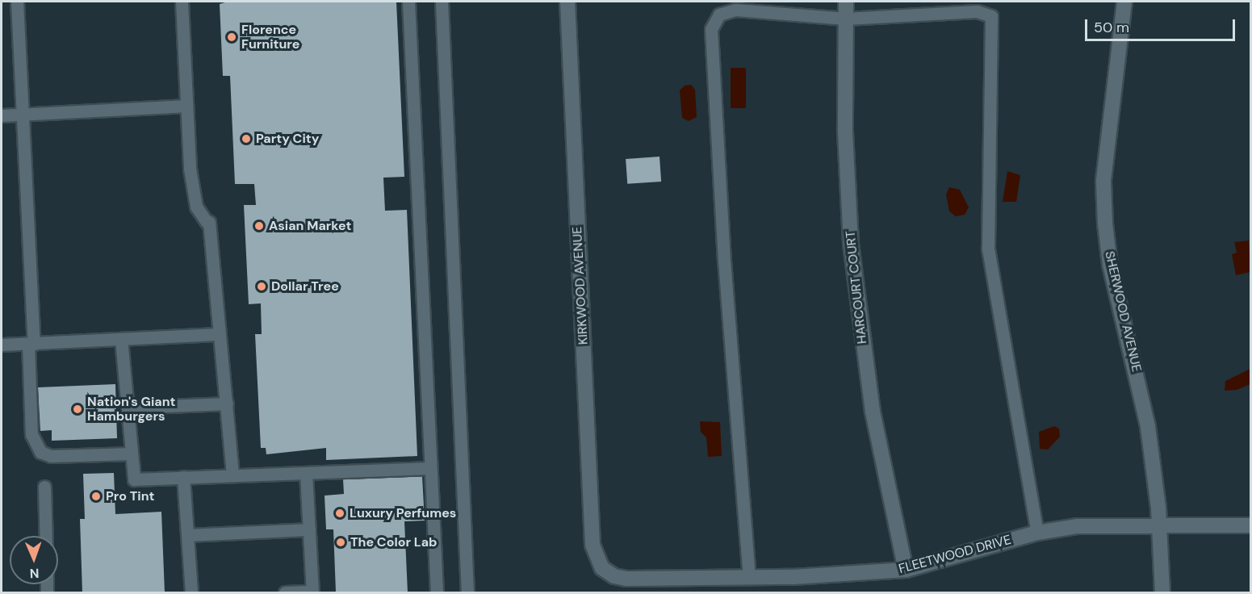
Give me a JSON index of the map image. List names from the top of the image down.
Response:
{
  "streets": {
    "street": [
      "KIRKWOOD AVENUE",
      "HARCOURT COURT",
      "SHERWOOD AVENUE",
      "FLEETWOOD DRIVE"
    ]
  },
  "crossings": [
    ["KIRKWOOD AVENUE", "FLEETWOOD DRIVE"],
    ["HARCOURT COURT", "FLEETWOOD DRIVE"],
    ["SHERWOOD AVENUE", "FLEETWOOD DRIVE"]
  ],
  "places": [
    "Florence Furniture",
    "Party City",
    "Asian Market",
    "Dollar Tree",
    "Nation's Giant Hamburgers",
    "Pro Tint",
    "Luxury Perfumes",
    "The Color Lab"
  ],
  "scale_bar": "50 m",
  "north": "bottom"
}
